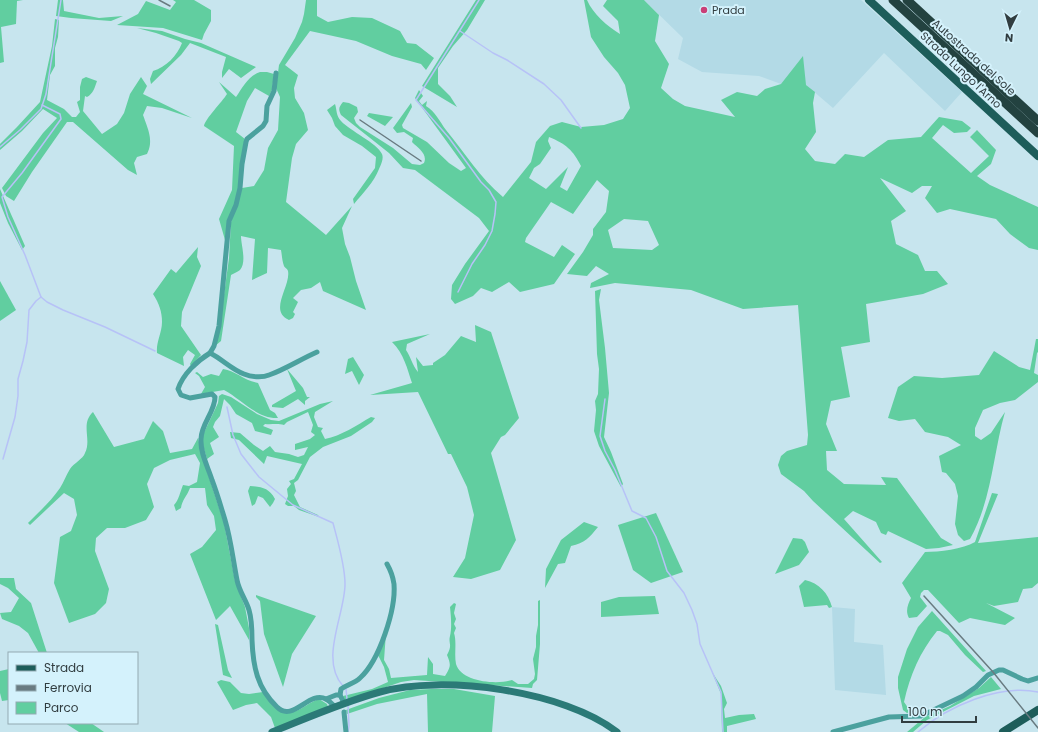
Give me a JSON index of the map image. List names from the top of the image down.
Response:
{
  "streets": {
    "highway": ["Autostrada del Sole"],
    "main road": ["Strada Lungo l'Arno"]
  },
  "places": ["Prada"],
  "legend": ["Strada", "Ferrovia", "Parco"],
  "scale_bar": "100 m",
  "north": "bottom"
}
